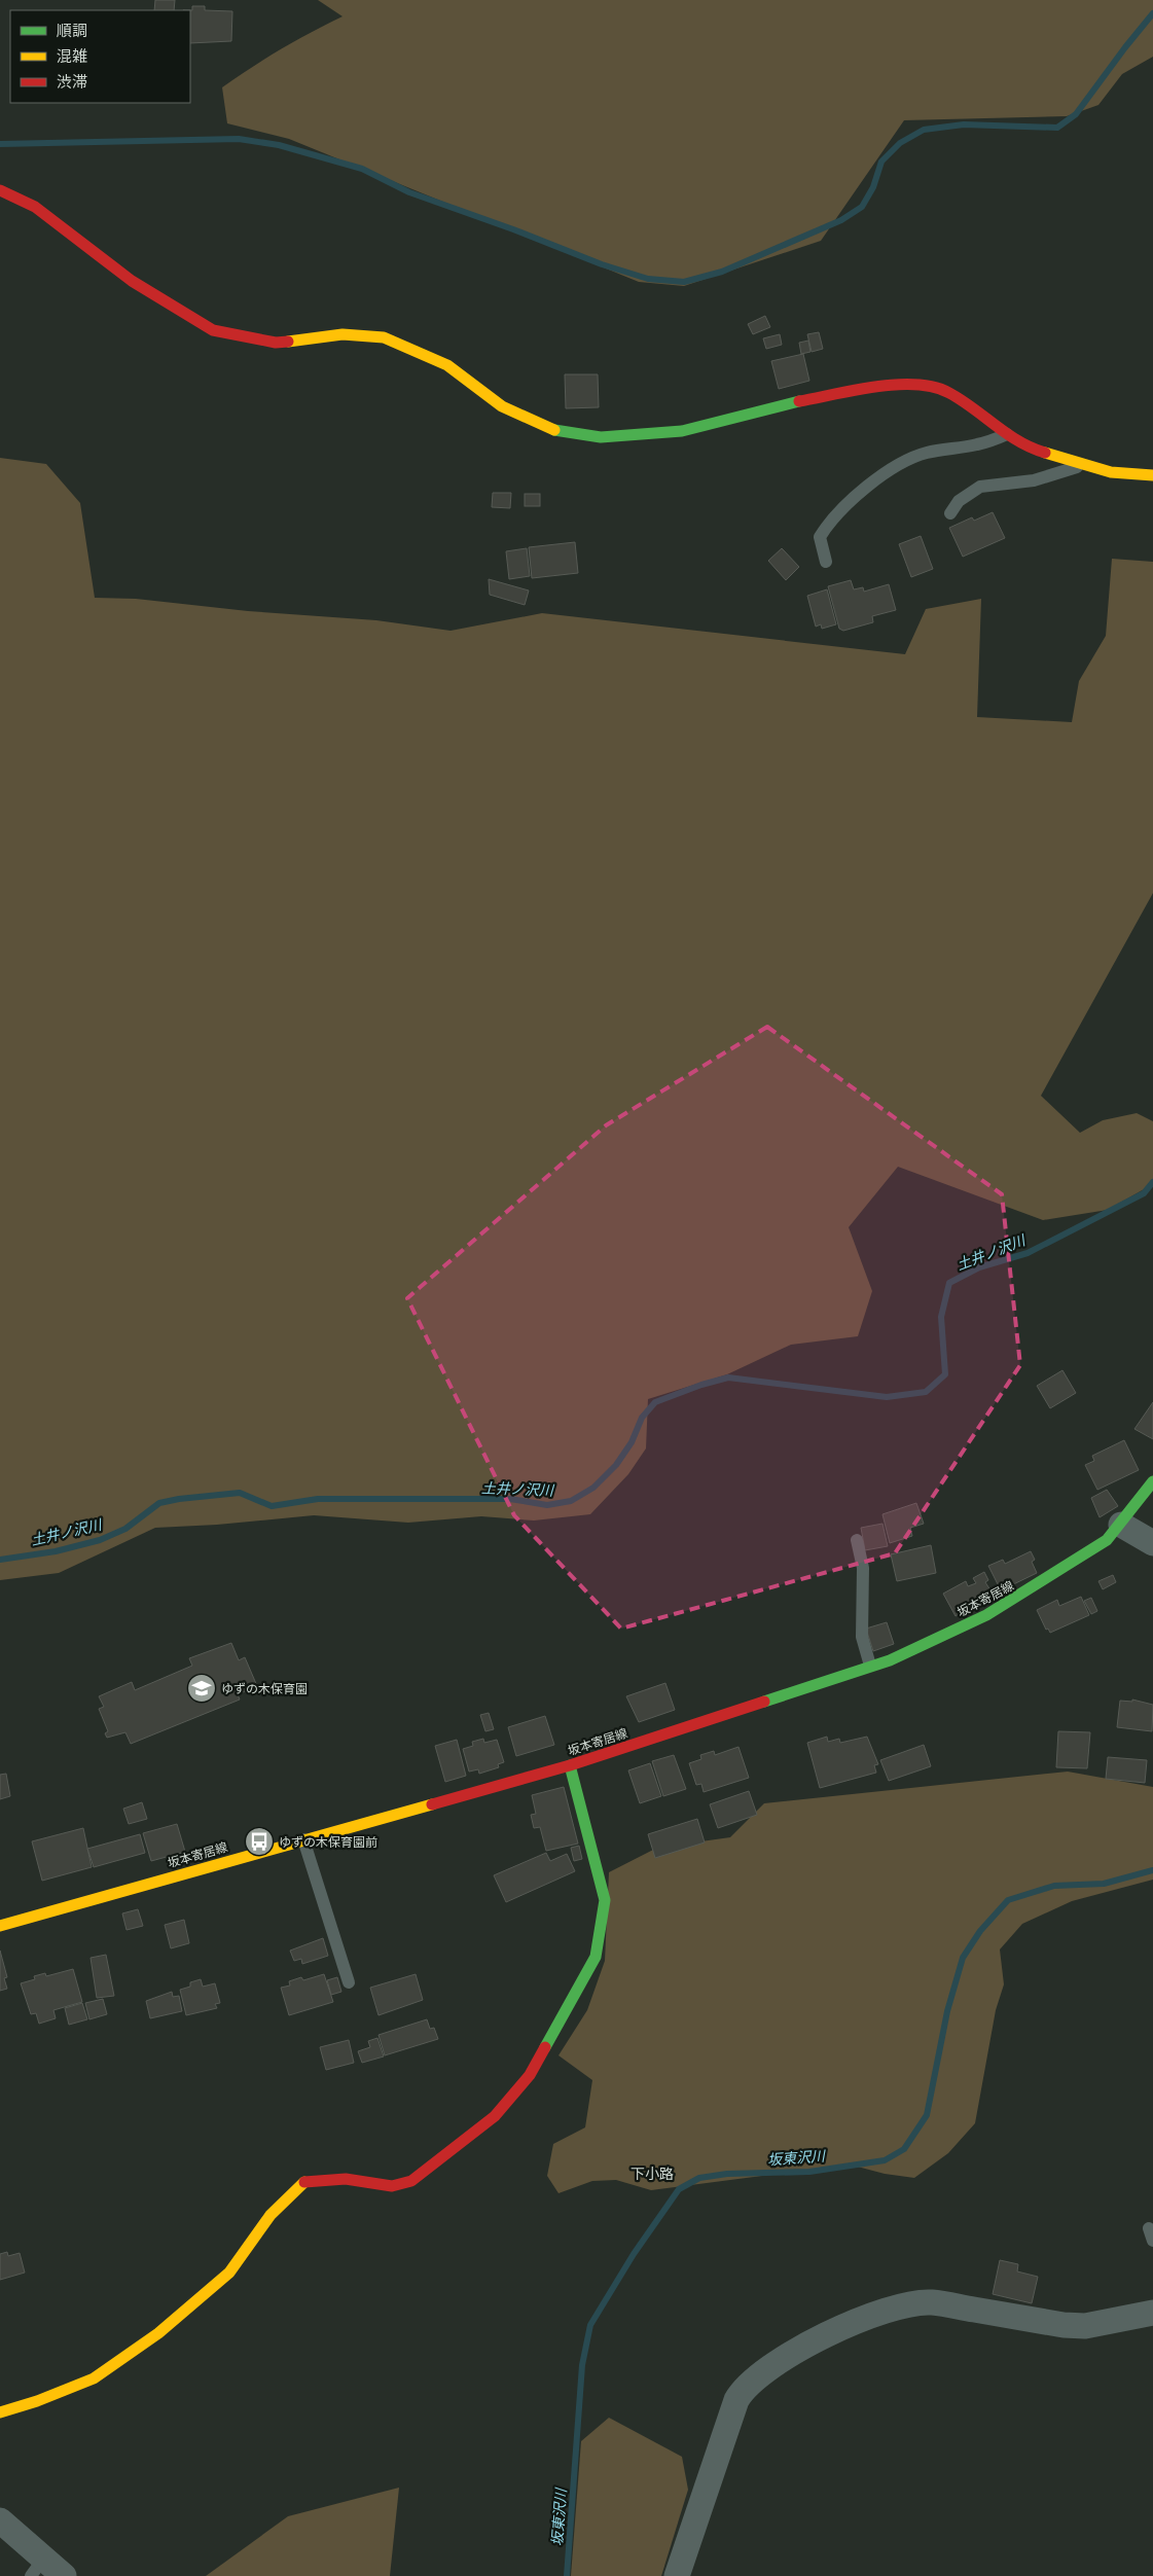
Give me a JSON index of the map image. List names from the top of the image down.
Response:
{
  "streets": {
    "street": ["坂本寄居線"]
  },
  "districts": ["下小路"],
  "water": ["土井ノ沢川", "坂東沢川"],
  "places": {
    "school or university": ["ゆずの木保育園"],
    "bus stop": ["ゆずの木保育園前"]
  },
  "legend": ["順調", "混雑", "渋滞"]
}
